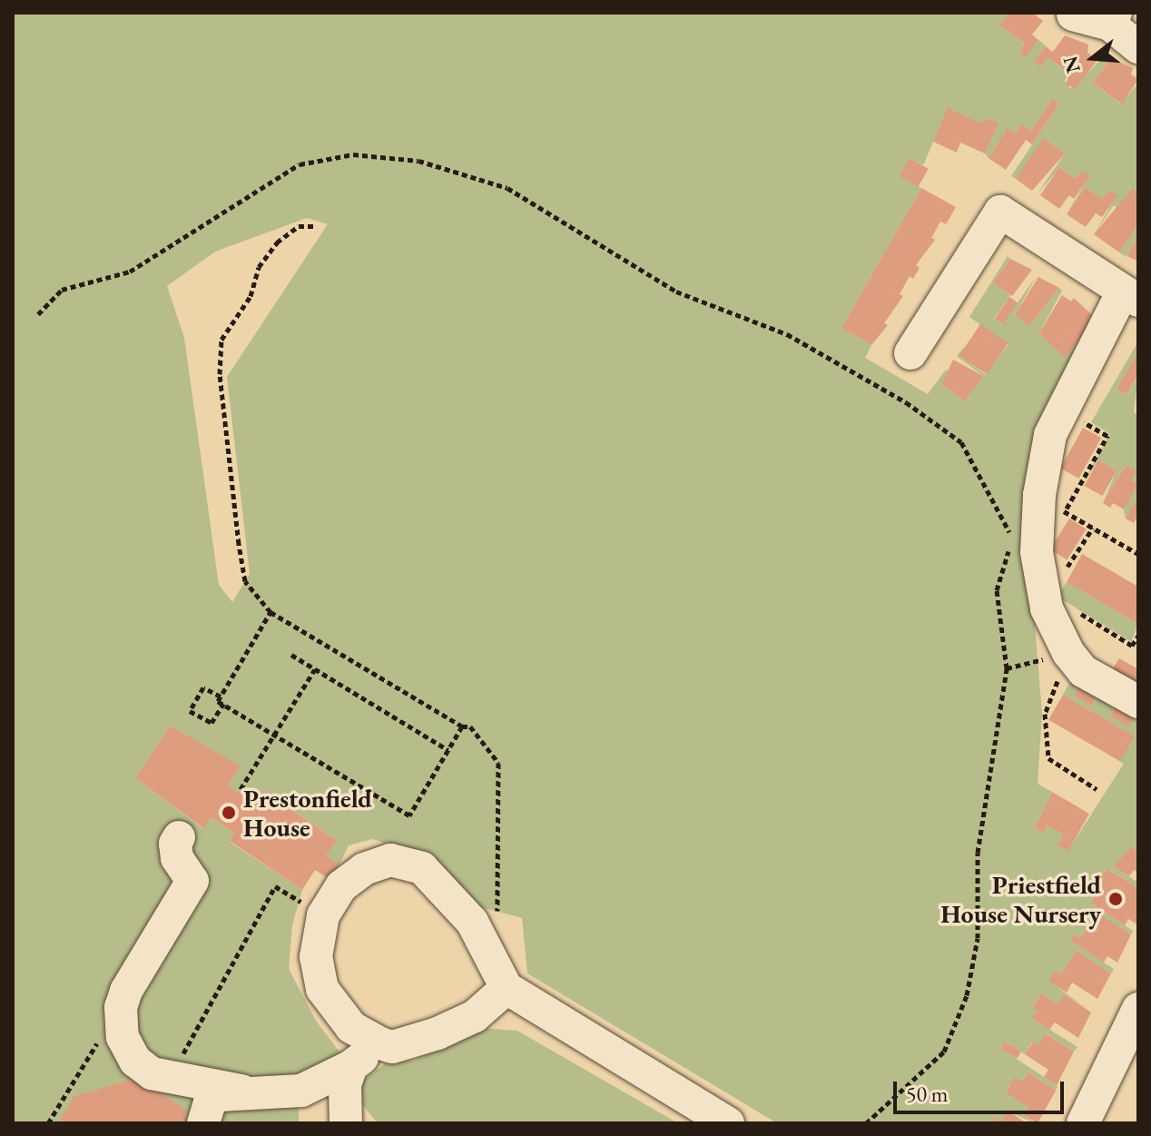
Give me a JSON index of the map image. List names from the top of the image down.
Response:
{
  "places": ["Prestonfield House", "Priestfield House Nursery"],
  "scale_bar": "50 m",
  "north": "left"
}
